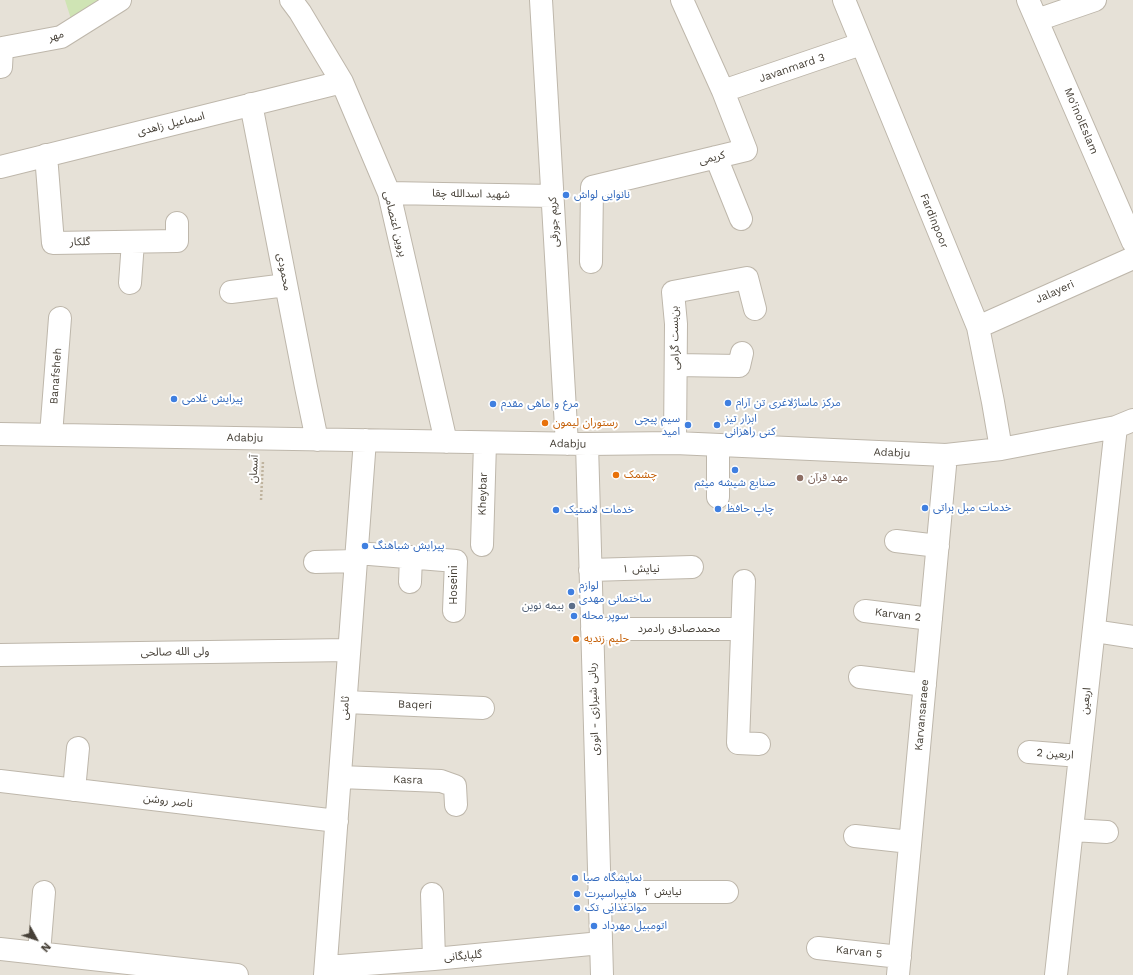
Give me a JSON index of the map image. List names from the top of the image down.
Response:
{
  "streets": {
    "street": [
      "مهر",
      "Javanmard 3",
      "Mo'inolEslam",
      "اسماعیل زاهدی",
      "کریمی",
      "شهید اسدالله چقا",
      "Fardinpoor",
      "کریم جورقی",
      "پروین اعتصامی",
      "گلکار",
      "محمودی",
      "Jalayeri",
      "بن‌بست گرامی",
      "Banafsheh",
      "Adabju",
      "Kheybar",
      "نیایش ۱",
      "Hoseini",
      "Karvan 2",
      "محمدصادق رادمرد",
      "ولی الله صالحی",
      "اربعین",
      "Baqeri",
      "ثامنی",
      "ربانی شیرازی - انوری",
      "Karvansaraee",
      "اربعین 2",
      "Kasra",
      "ناصر روشن",
      "نیایش ۲",
      "Karvan 5",
      "گلپایگانی"
    ],
    "path": ["آسمان"]
  },
  "crossings": [
    ["Javanmard 3", "کریمی"],
    ["Javanmard 3", "Fardinpoor"],
    ["اسماعیل زاهدی", "پروین اعتصامی"],
    ["اسماعیل زاهدی", "گلکار"],
    ["اسماعیل زاهدی", "محمودی"],
    ["شهید اسدالله چقا", "کریم جورقی"],
    ["شهید اسدالله چقا", "پروین اعتصامی"],
    ["Fardinpoor", "Jalayeri"],
    ["Fardinpoor", "Adabju"],
    ["کریم جورقی", "Adabju"],
    ["کریم جورقی", "ربانی شیرازی - انوری"],
    ["پروین اعتصامی", "Adabju"],
    ["محمودی", "Adabju"],
    ["بن‌بست گرامی", "Adabju"],
    ["Banafsheh", "Adabju"],
    ["Adabju", "آسمان"],
    ["Adabju", "Kheybar"],
    ["Adabju", "اربعین"],
    ["Adabju", "ثامنی"],
    ["Adabju", "ربانی شیرازی - انوری"],
    ["Adabju", "Karvansaraee"],
    ["نیایش ۱", "ربانی شیرازی - انوری"],
    ["Hoseini", "ثامنی"],
    ["Karvan 2", "Karvansaraee"],
    ["محمدصادق رادمرد", "ربانی شیرازی - انوری"],
    ["ولی الله صالحی", "ثامنی"],
    ["اربعین", "اربعین 2"],
    ["Baqeri", "ثامنی"],
    ["ثامنی", "Kasra"],
    ["ثامنی", "ناصر روشن"],
    ["ثامنی", "گلپایگانی"],
    ["ربانی شیرازی - انوری", "نیایش ۲"],
    ["ربانی شیرازی - انوری", "گلپایگانی"],
    ["Karvansaraee", "Karvan 5"]
  ],
  "places": [
    "نانوایی لواش",
    "پیرایش غلامی",
    "مرکز ماساژلاغری تن آرام",
    "مرغ و ماهی مقدم",
    "رستوران لیمون",
    "سیم پیچی امید",
    "ابزار تیز کنی راهزانی",
    "صنایع شیشه میثم",
    "چشمک",
    "مهد قرآن",
    "خدمات مبل براتی",
    "چاپ حافظ",
    "خدمات لاستیک",
    "پیرایش شباهنگ",
    "لوازم ساختمانی مهدی",
    "بیمه نوین",
    "سوپر محله",
    "حلیم زندیه",
    "نمایشگاه صبا",
    "هایپراسپرت",
    "موادغذایی تک",
    "اتومبیل مهرداد"
  ],
  "north": "bottom right"
}
